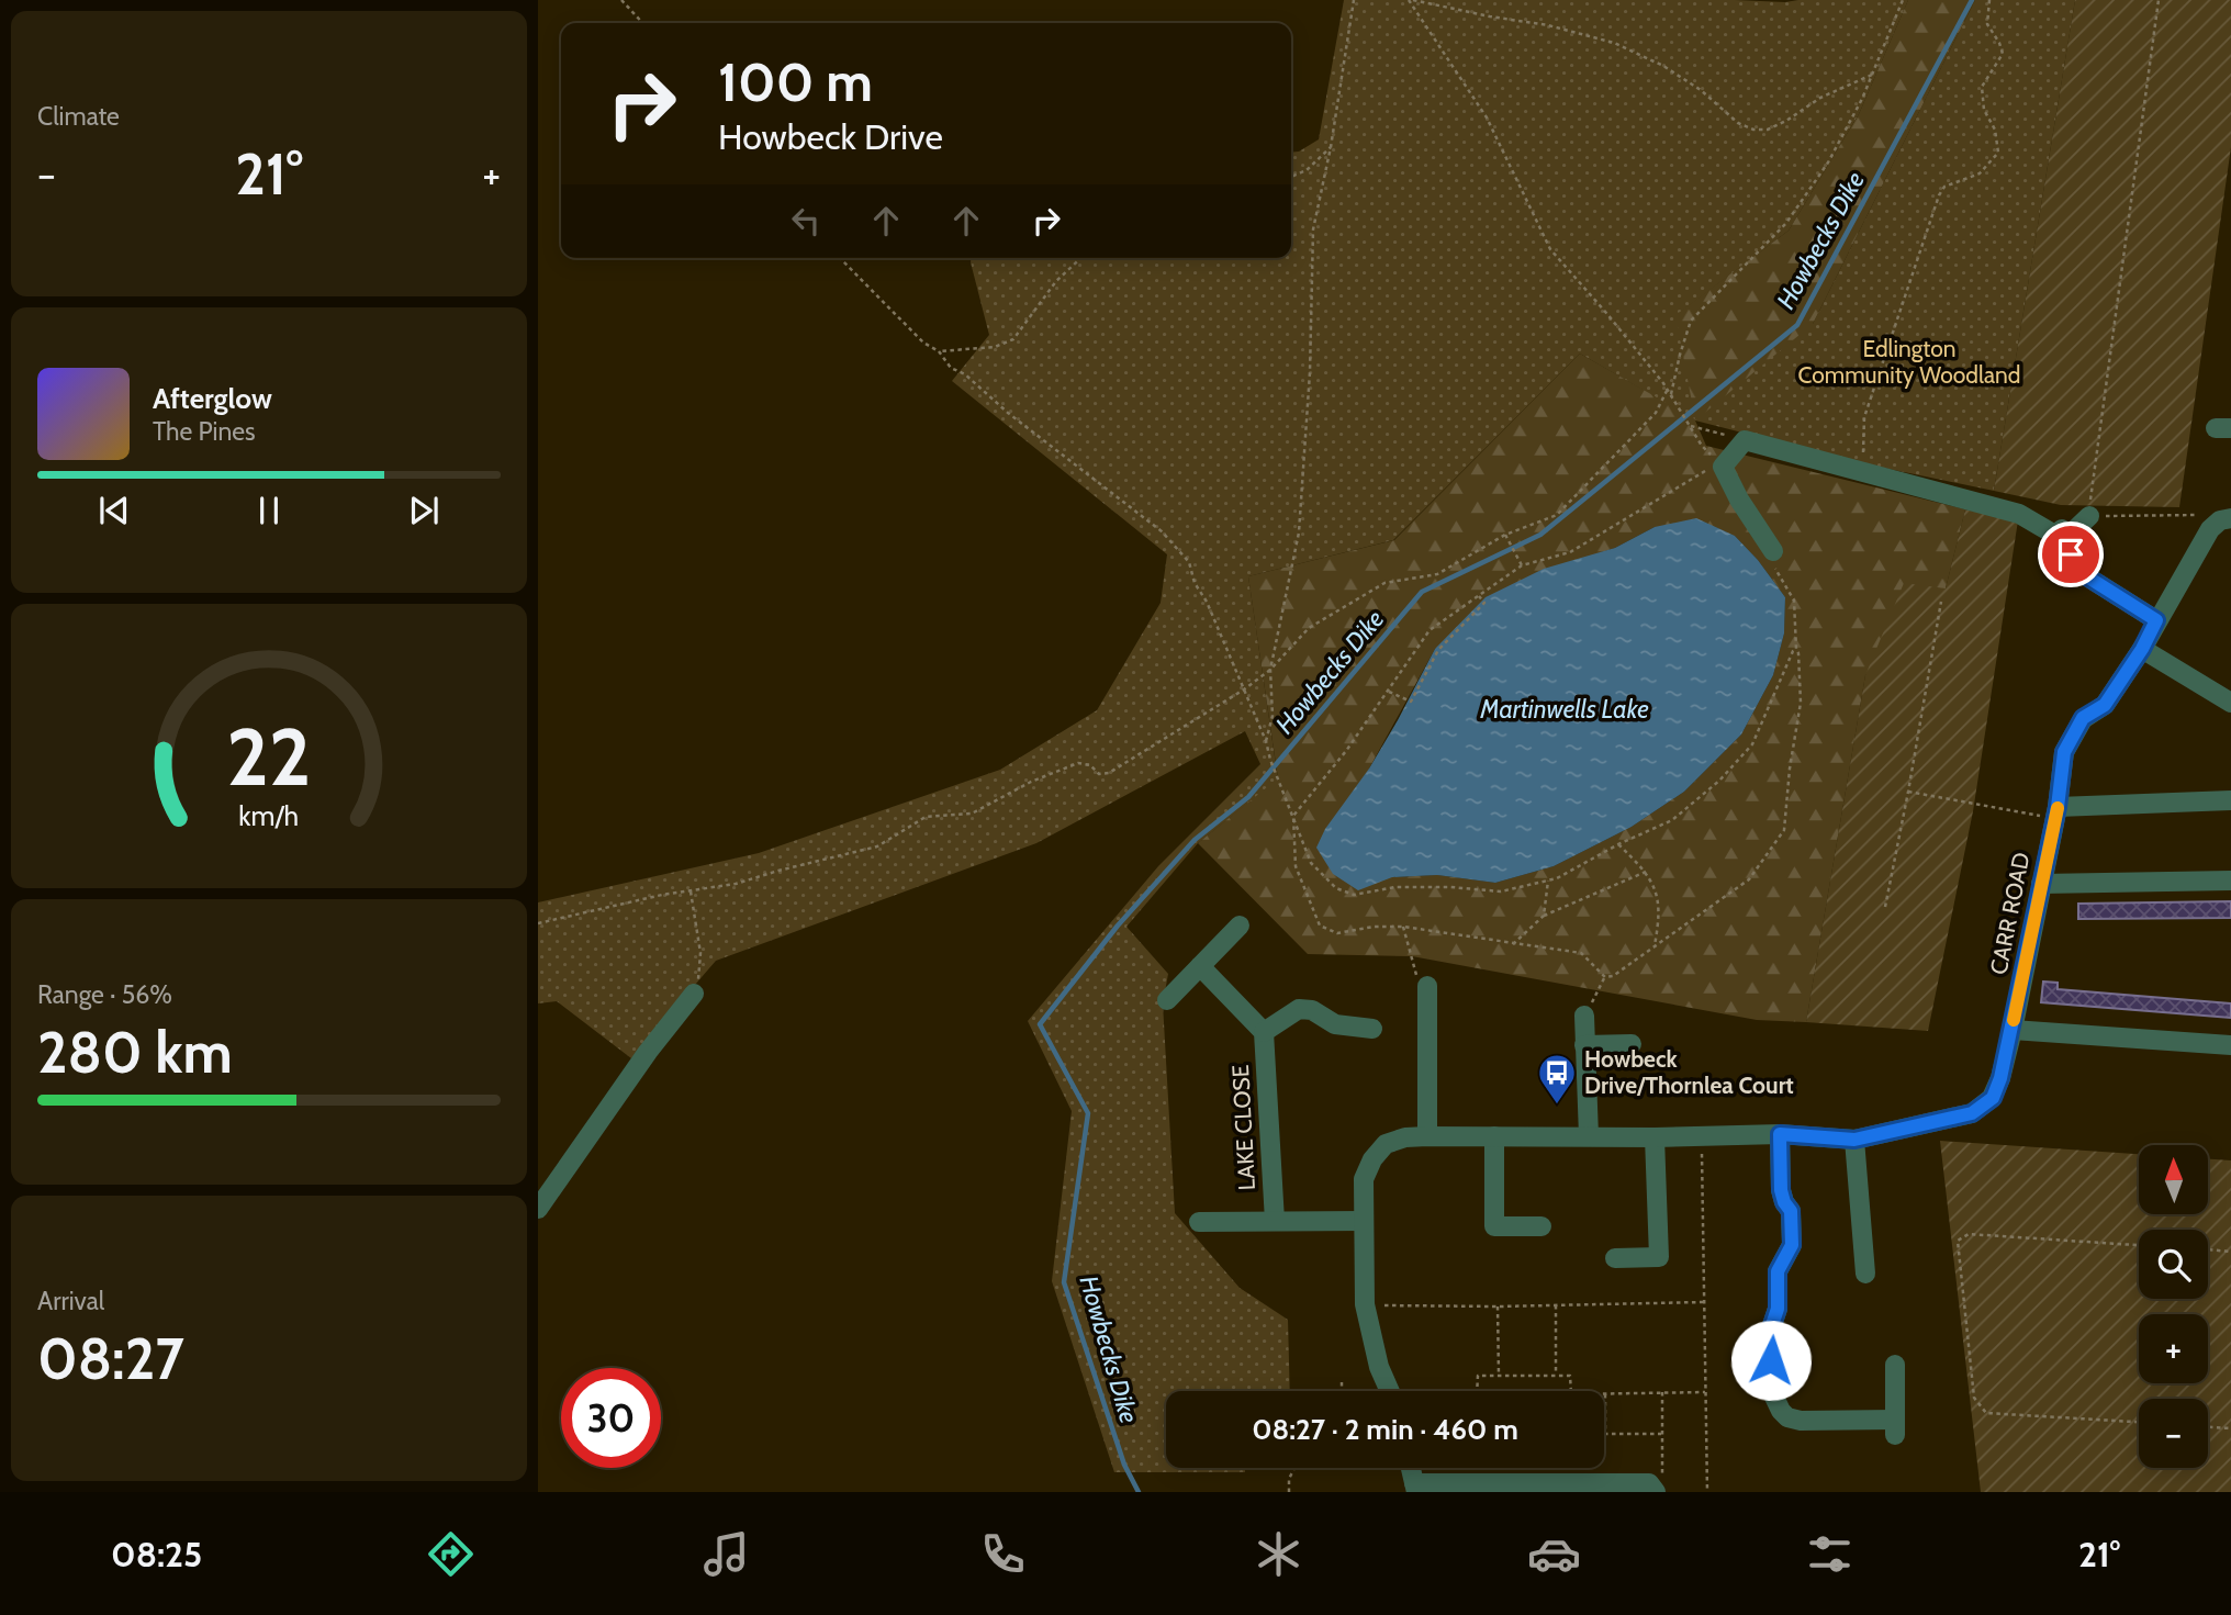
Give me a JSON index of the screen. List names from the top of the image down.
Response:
{
  "streets": {
    "street": ["CARR ROAD", "LAKE CLOSE"]
  },
  "water": ["Howbecks Dike", "Martinwells Lake"],
  "parks": ["Edlington Community Woodland"],
  "places": {
    "bus stop": ["Howbeck Drive/Thornlea Court"]
  },
  "north": "top",
  "page": {
    "tile": [
      "Climate",
      ["Range · 56%", "280 km"],
      ["Arrival", "08:27"]
    ],
    "turn": ["100 m", "Howbeck Drive"],
    "heat": ["−", "21°", "+"],
    "song": ["Afterglow", "The Pines"],
    "map_buttons": ["+", "−"],
    "limit": "30",
    "trip": "08:27 · 2 min · 460 m",
    "tabs": ["08:25", "21°"],
    "gauge": ["22", "km/h"]
  }
}
